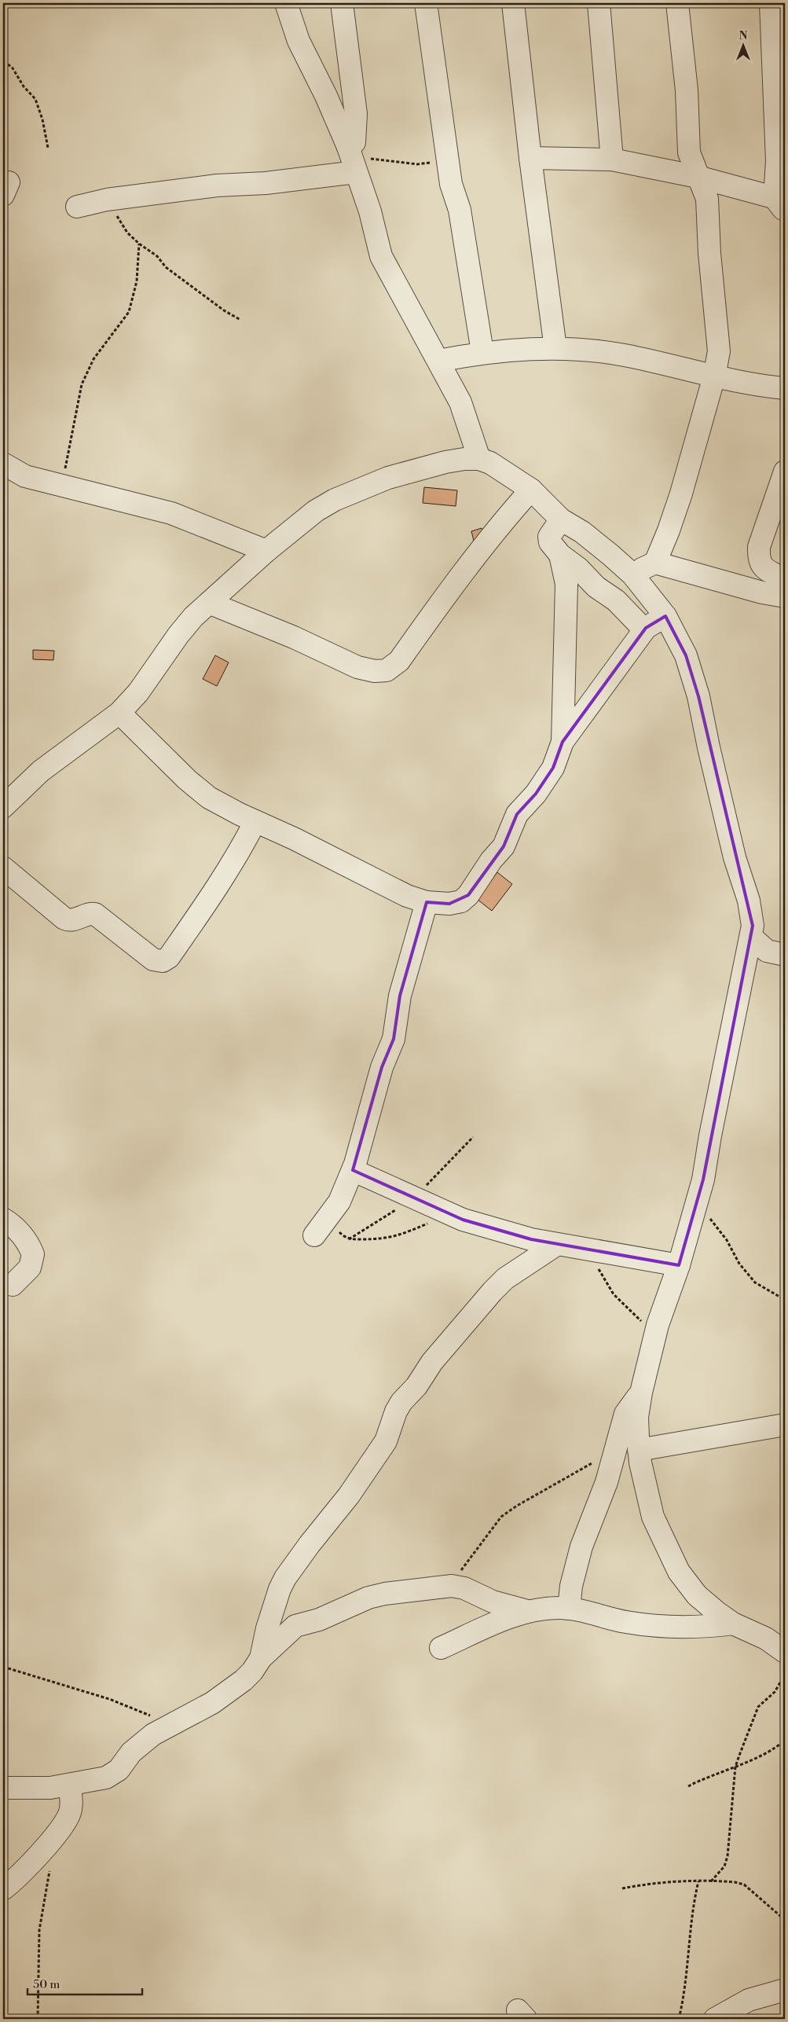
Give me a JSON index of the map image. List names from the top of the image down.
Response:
{
  "scale_bar": "50 m",
  "north": "top"
}
